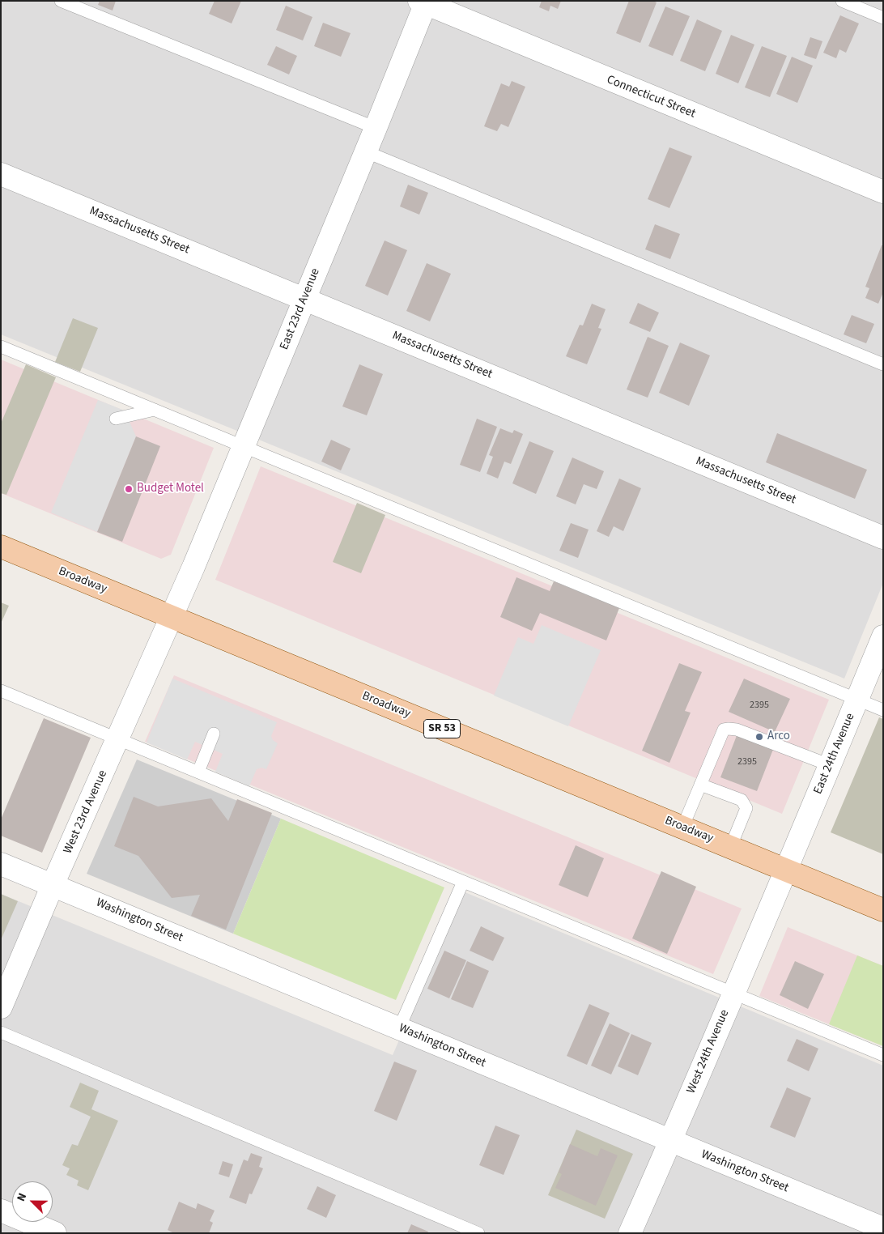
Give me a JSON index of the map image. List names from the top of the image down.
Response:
{
  "streets": {
    "main road": ["Broadway", "SR 53"],
    "street": [
      "Connecticut Street",
      "Massachusetts Street",
      "East 23rd Avenue",
      "East 24th Avenue",
      "West 23rd Avenue",
      "Washington Street",
      "West 24th Avenue"
    ]
  },
  "crossings": [
    ["Connecticut Street", "East 23rd Avenue"],
    ["Massachusetts Street", "East 23rd Avenue"],
    ["East 23rd Avenue", "Broadway"],
    ["East 23rd Avenue", "West 23rd Avenue"],
    ["Broadway", "East 24th Avenue"],
    ["Broadway", "West 23rd Avenue"],
    ["Broadway", "West 24th Avenue"],
    ["East 24th Avenue", "West 24th Avenue"],
    ["West 23rd Avenue", "Washington Street"],
    ["Washington Street", "West 24th Avenue"]
  ],
  "places": ["Budget Motel", "Arco"],
  "house_numbers": ["2395", "2395"],
  "north": "top left"
}
